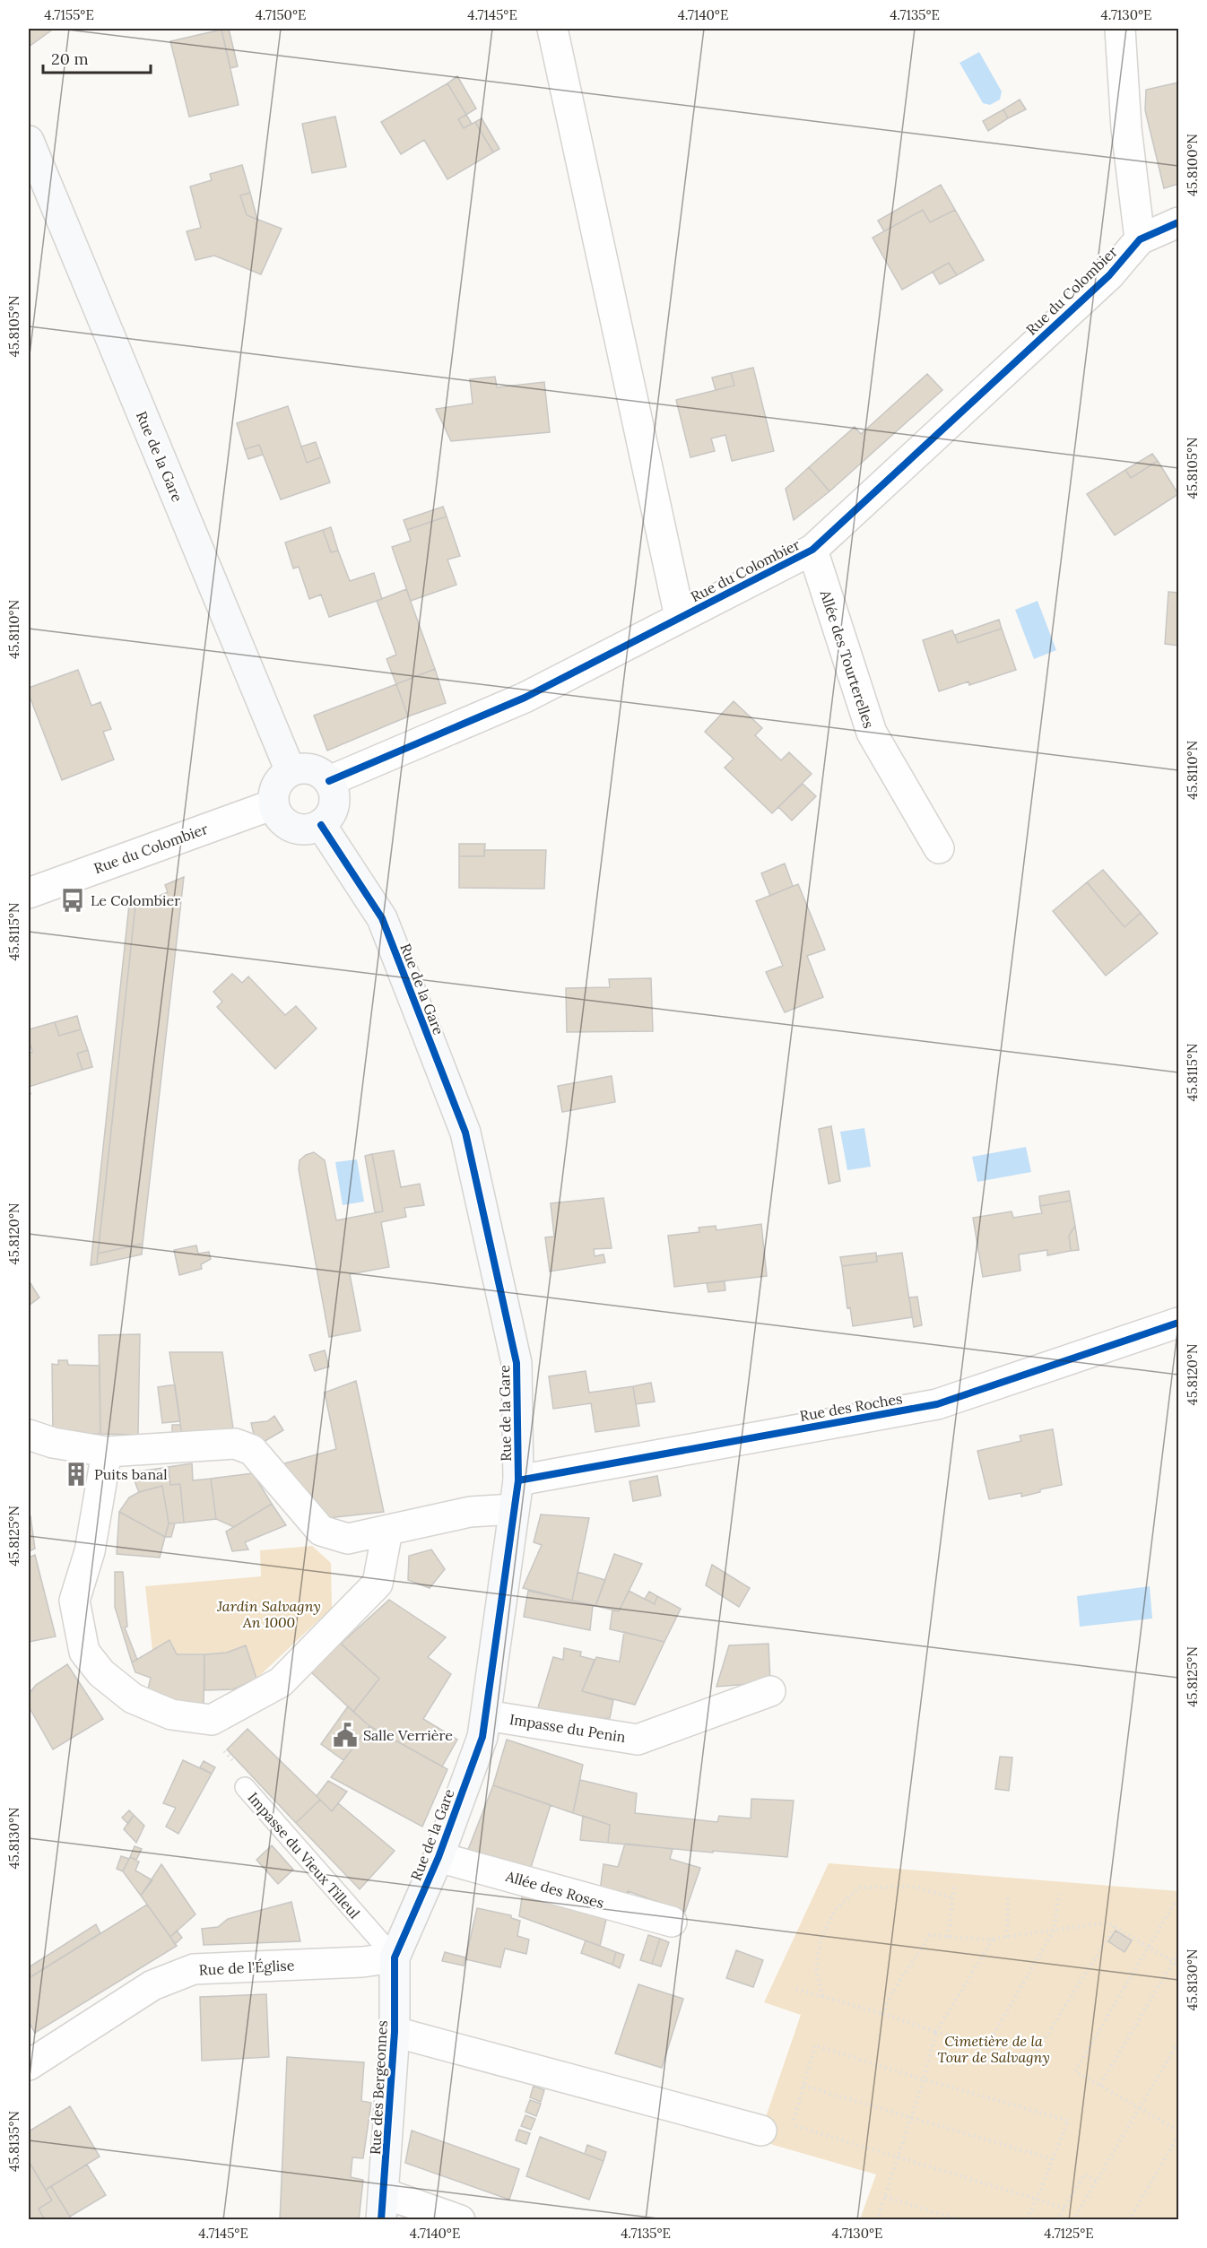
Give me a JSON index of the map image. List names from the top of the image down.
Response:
{
  "streets": {
    "street": [
      "Rue du Colombier",
      "Rue de la Gare",
      "Allée des Tourterelles",
      "Rue des Roches",
      "Impasse du Penin",
      "Allée des Roses",
      "Rue de l'Église",
      "Rue des Bergeonnes"
    ],
    "lane": ["Impasse du Vieux Tilleul"]
  },
  "crossings": [
    ["Rue du Colombier", "Rue de la Gare"],
    ["Rue du Colombier", "Allée des Tourterelles"],
    ["Rue de la Gare", "Rue des Roches"],
    ["Rue de la Gare", "Impasse du Penin"],
    ["Rue de la Gare", "Impasse du Vieux Tilleul"],
    ["Rue de la Gare", "Allée des Roses"],
    ["Rue de la Gare", "Rue de l'Église"],
    ["Rue de la Gare", "Rue des Bergeonnes"],
    ["Impasse du Vieux Tilleul", "Rue de l'Église"],
    ["Impasse du Vieux Tilleul", "Rue des Bergeonnes"],
    ["Rue de l'Église", "Rue des Bergeonnes"]
  ],
  "parks": ["Jardin Salvagny An 1000", "Cimetière de la Tour de Salvagny"],
  "places": {
    "bus stop": ["Le Colombier"],
    "building": ["Puits banal"],
    "public building": ["Salle Verrière"]
  },
  "scale_bar": "20 m",
  "coordinates": [
    "4.7155°E",
    "4.7150°E",
    "4.7145°E",
    "4.7140°E",
    "4.7135°E",
    "4.7130°E",
    "45.8100°N",
    "45.8105°N",
    "45.8110°N",
    "45.8115°N",
    "45.8120°N",
    "45.8125°N",
    "45.8130°N",
    "45.8135°N",
    "4.7125°E"
  ]
}
